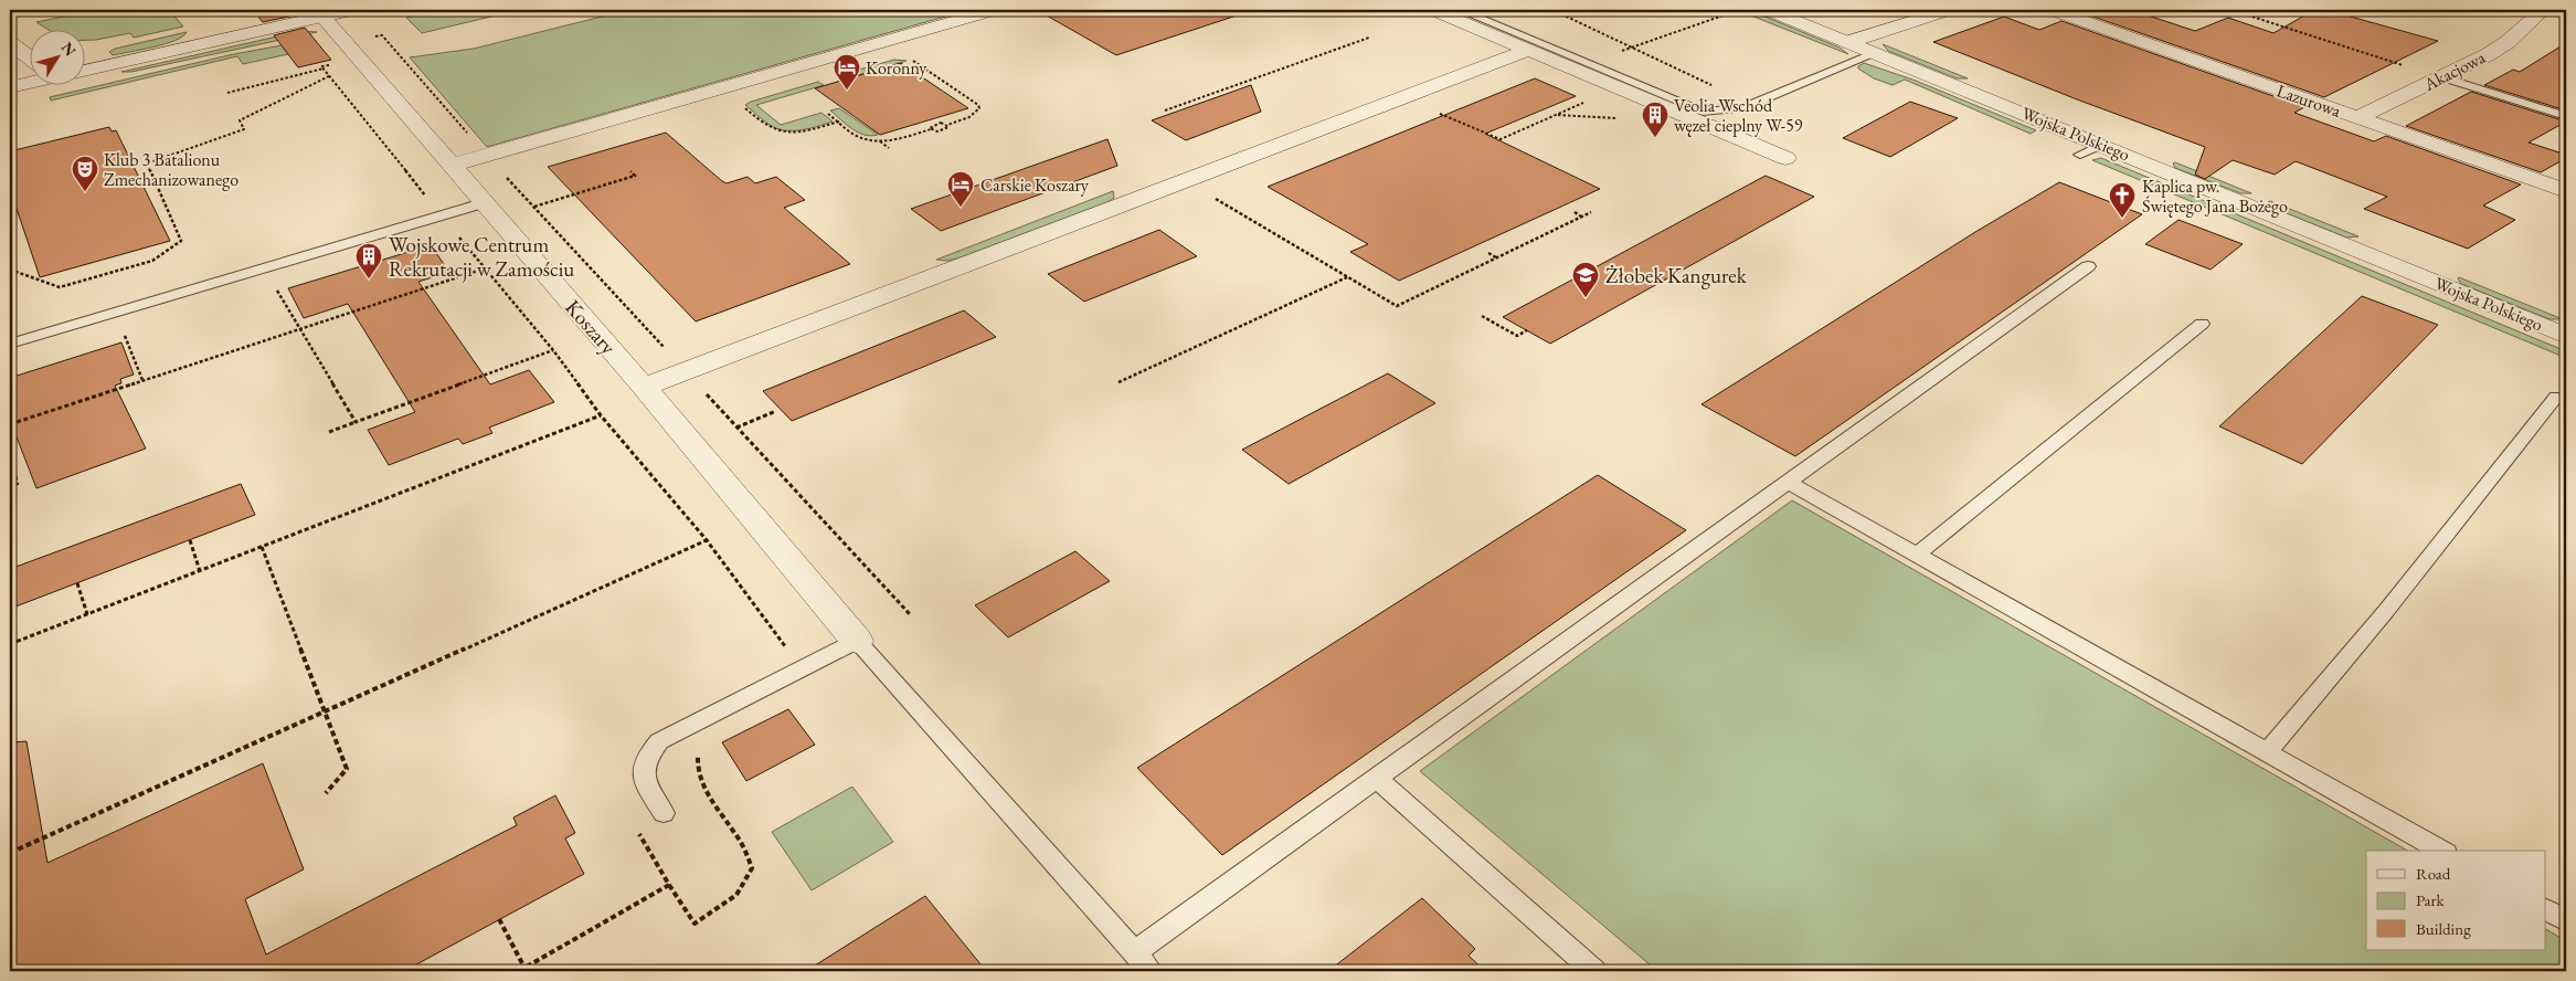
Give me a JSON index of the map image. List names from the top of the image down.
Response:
{
  "streets": {
    "street": [
      "Akacjowa",
      "Lazurowa",
      "Wojska Polskiego",
      "Koszary"
    ]
  },
  "crossings": [
    ["Akacjowa", "Lazurowa"]
  ],
  "places": {
    "hotel": ["Koronny", "Carskie Koszary"],
    "building": ["Veolia Wschód węzeł cieplny W-59", "Wojskowe Centrum Rekrutacji w Zamościu"],
    "theatre": ["Klub 3 Batalionu Zmechanizowanego"],
    "church": ["Kaplica pw. Świętego Jana Bożego"],
    "school or university": ["Żłobek Kangurek"]
  },
  "legend": ["Road", "Park", "Building"],
  "north": "top right"
}
